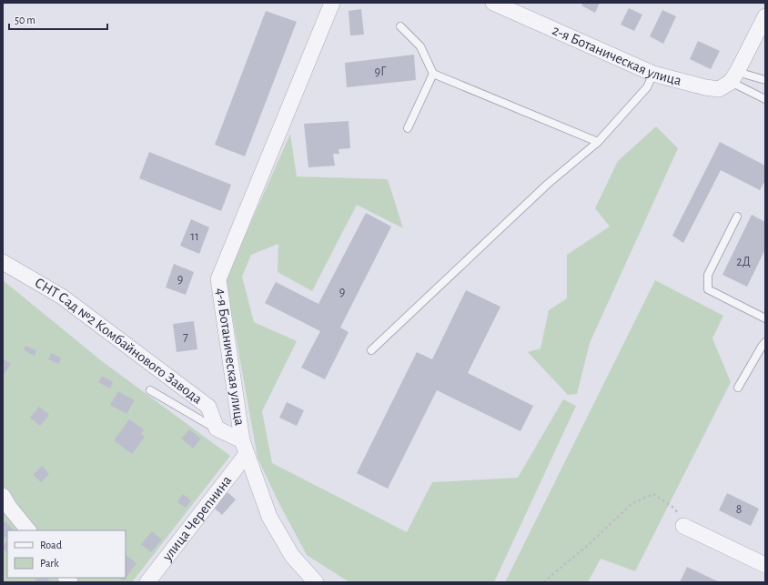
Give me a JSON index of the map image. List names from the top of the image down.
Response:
{
  "streets": {
    "street": [
      "2-я Ботаническая улица",
      "СНТ Сад №2 Комбайнового Завода",
      "4-я Ботаническая улица",
      "улица Черепнина"
    ]
  },
  "crossings": [
    ["4-я Ботаническая улица", "улица Черепнина"]
  ],
  "house_numbers": [
    "9Г",
    "11",
    "2Д",
    "9",
    "9",
    "7",
    "8"
  ],
  "legend": ["Road", "Park"],
  "scale_bar": "50 m"
}
